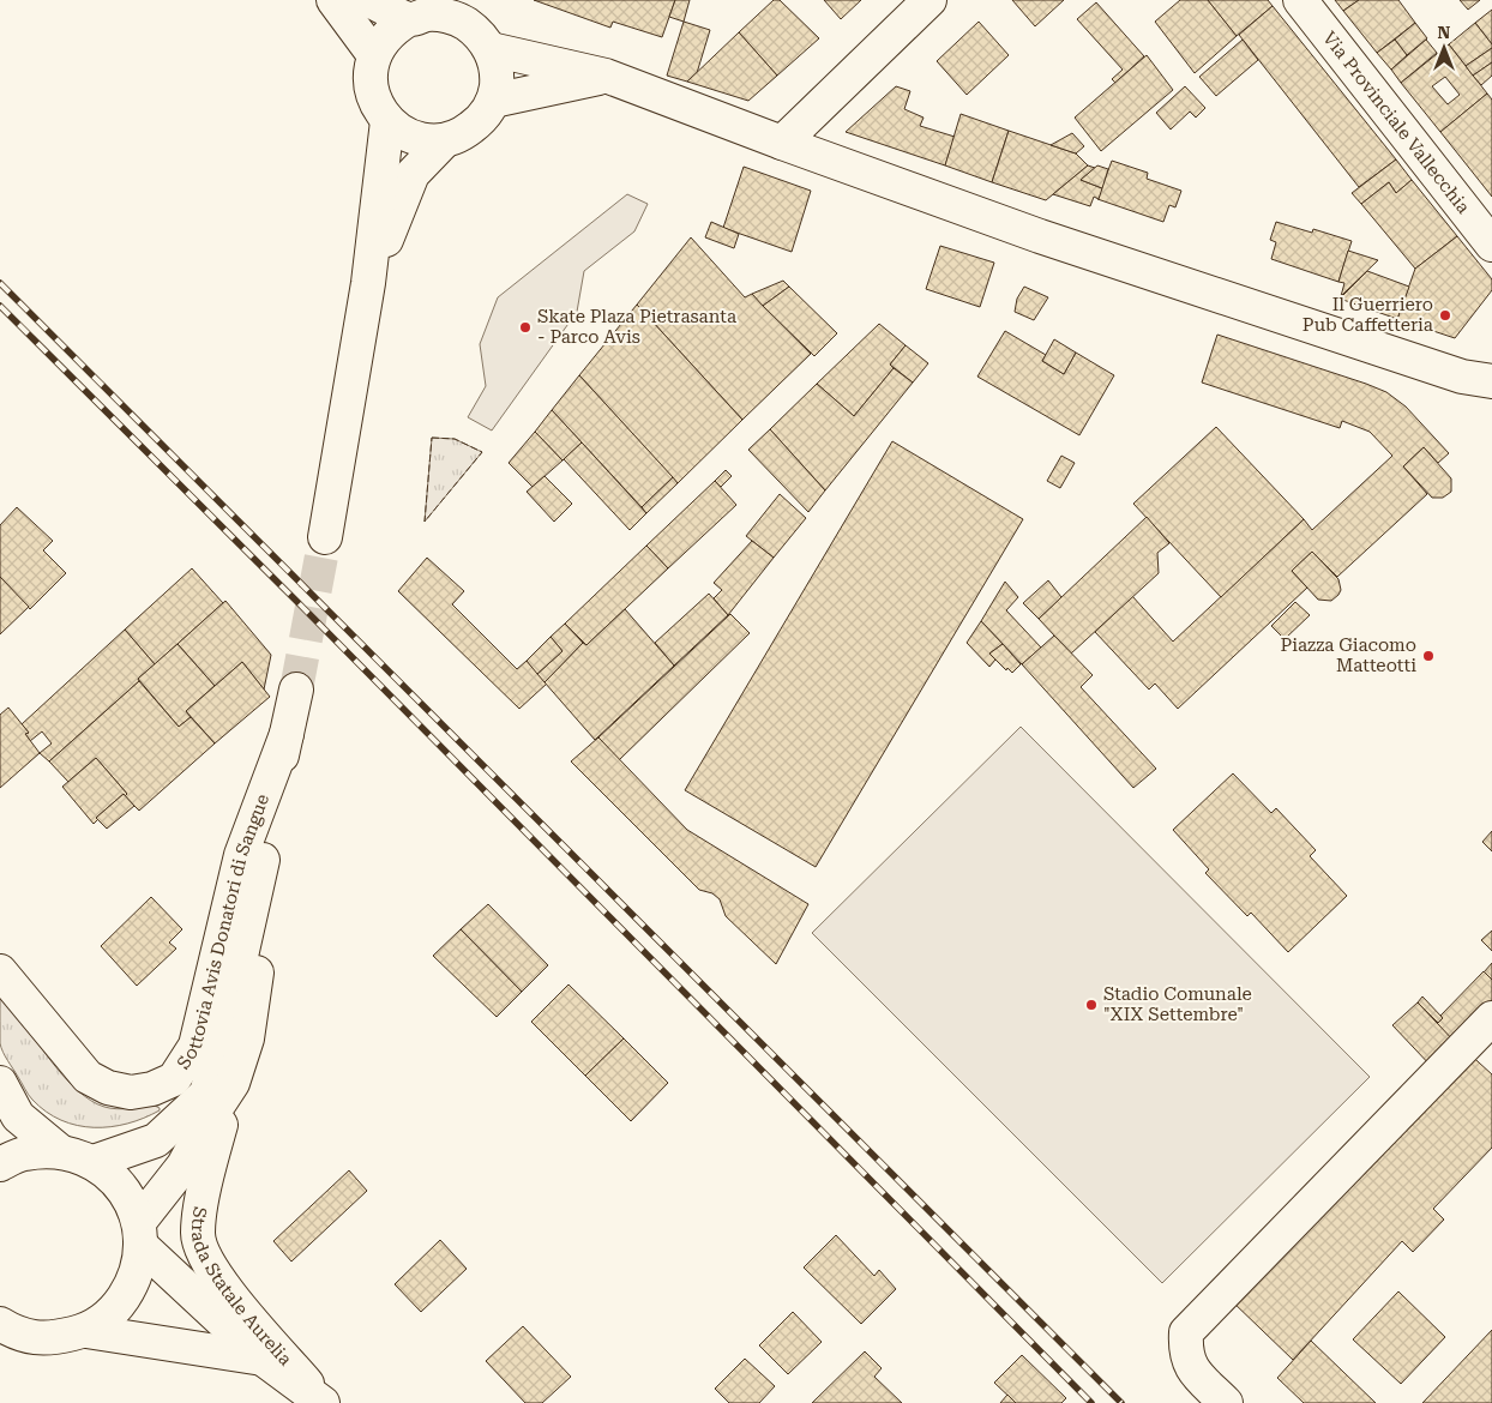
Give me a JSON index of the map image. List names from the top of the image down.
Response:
{
  "streets": {
    "street": ["Via Provinciale Vallecchia", "Sottovia Avis Donatori di Sangue", "Strada Statale Aurelia"]
  },
  "crossings": [
    ["Sottovia Avis Donatori di Sangue", "Strada Statale Aurelia"]
  ],
  "places": [
    "Il Guerriero Pub Caffetteria",
    "Skate Plaza Pietrasanta - Parco Avis",
    "Piazza Giacomo Matteotti",
    "Stadio Comunale \"XIX Settembre\""
  ],
  "north": "top"
}
